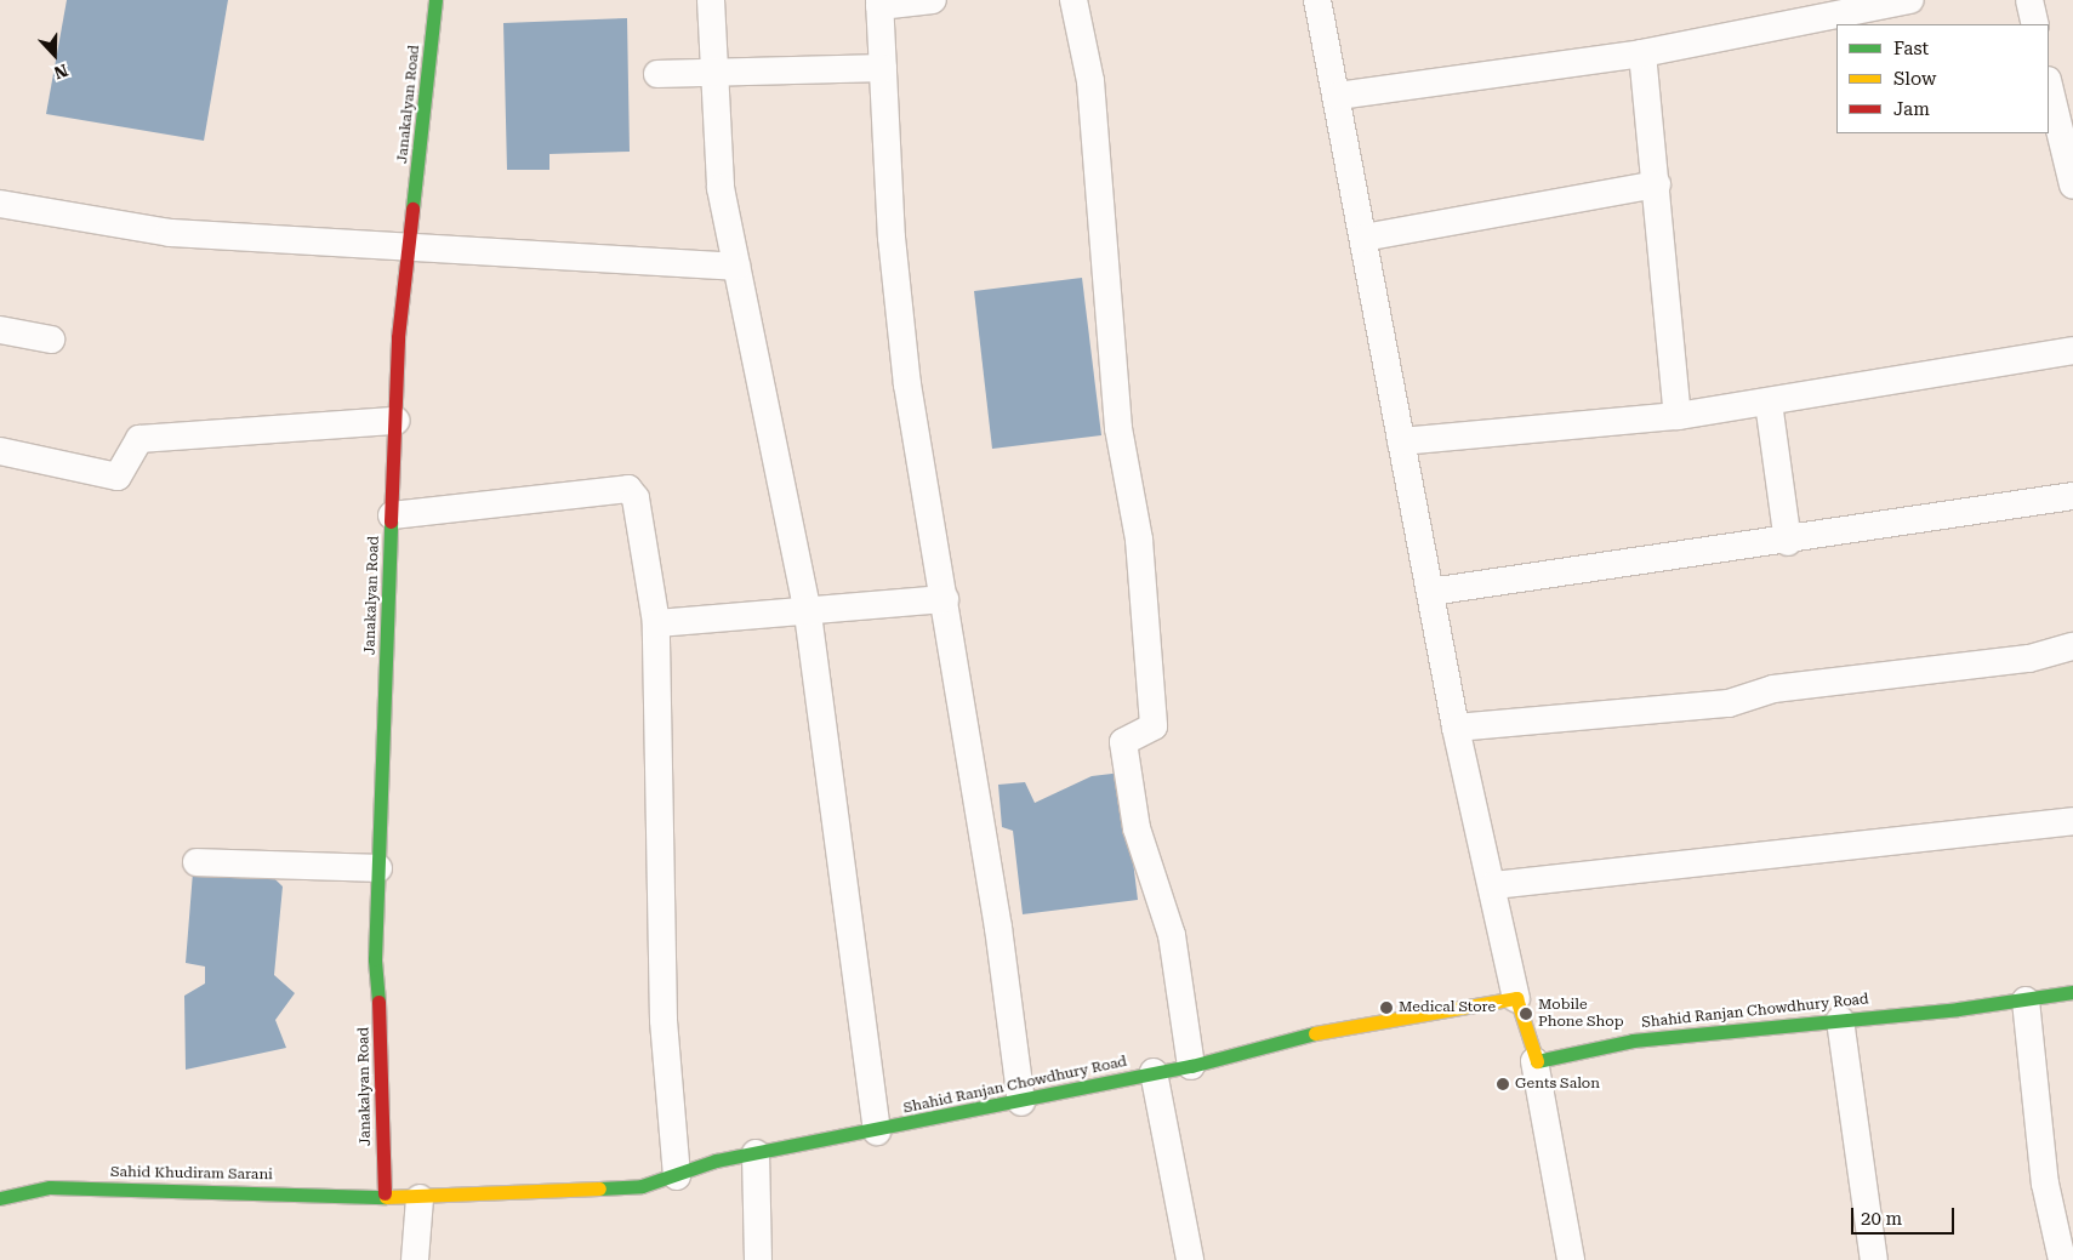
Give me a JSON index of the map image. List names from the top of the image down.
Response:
{
  "streets": {
    "street": ["Janakalyan Road", "Shahid Ranjan Chowdhury Road", "Sahid Khudiram Sarani"]
  },
  "crossings": [
    ["Janakalyan Road", "Shahid Ranjan Chowdhury Road"],
    ["Janakalyan Road", "Sahid Khudiram Sarani"],
    ["Shahid Ranjan Chowdhury Road", "Sahid Khudiram Sarani"]
  ],
  "places": ["Medical Store", "Mobile Phone Shop", "Gents Salon"],
  "legend": ["Fast", "Slow", "Jam"],
  "scale_bar": "20 m",
  "north": "bottom"
}
